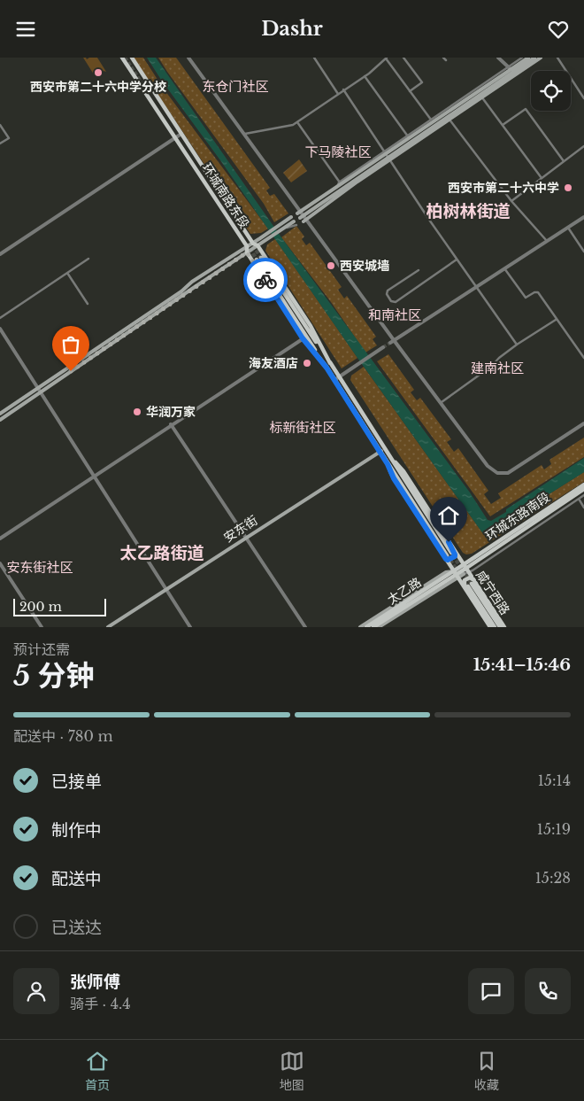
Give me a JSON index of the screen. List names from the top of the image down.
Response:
{
  "streets": {
    "main road": [
      "环城南路东段",
      "环城东路南段",
      "安东街",
      "太乙路",
      "咸宁西路"
    ]
  },
  "crossings": [
    ["环城东路南段", "咸宁西路"],
    ["太乙路", "咸宁西路"]
  ],
  "districts": [
    "东仓门社区",
    "下马陵社区",
    "柏树林街道",
    "和南社区",
    "建南社区",
    "标新街社区",
    "太乙路街道",
    "安东街社区"
  ],
  "places": [
    "西安市第二十六中学分校",
    "西安市第二十六中学",
    "西安城墙",
    "海友酒店",
    "华润万家"
  ],
  "scale_bar": "200 m",
  "page": {
    "header": "Dashr",
    "scale": "200 m",
    "heading": ["5 分钟", "预计还需", "15:41–15:46"],
    "panel": ["张师傅", "骑手 · 4.4"],
    "bar": "配送中 · 780 m",
    "list": [
      ["已接单", "15:14"],
      ["制作中", "15:19"],
      ["配送中", "15:28"],
      "已送达"
    ],
    "tabs": ["首页", "地图", "收藏"]
  }
}
